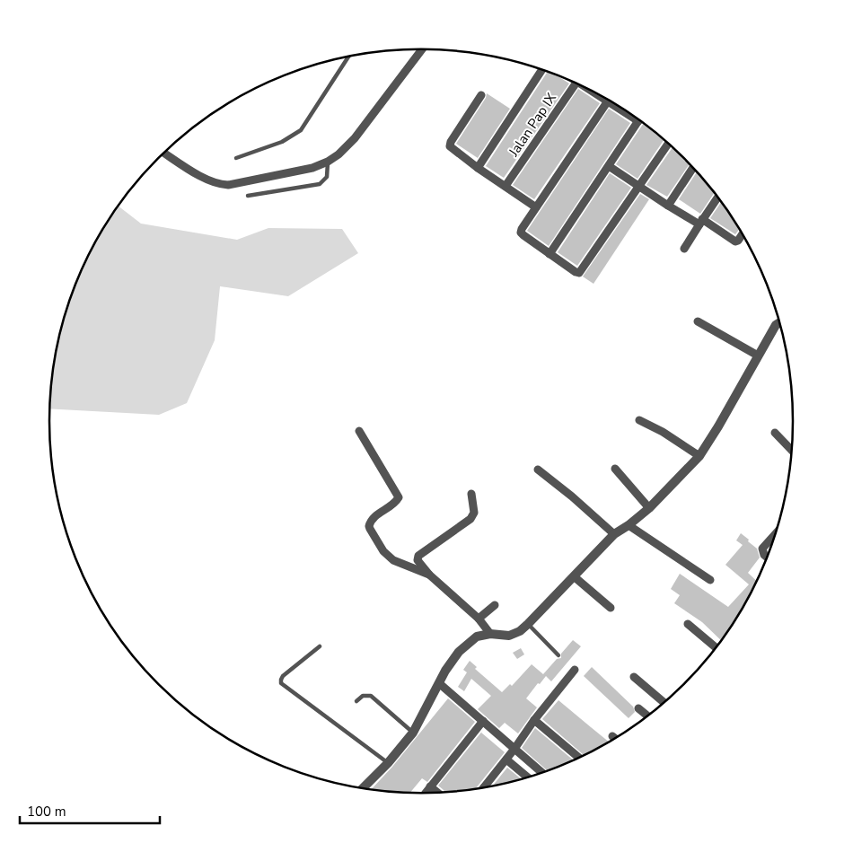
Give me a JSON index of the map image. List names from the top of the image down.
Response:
{
  "streets": {
    "street": ["Jalan Pap IX"]
  },
  "scale_bar": "100 m"
}
